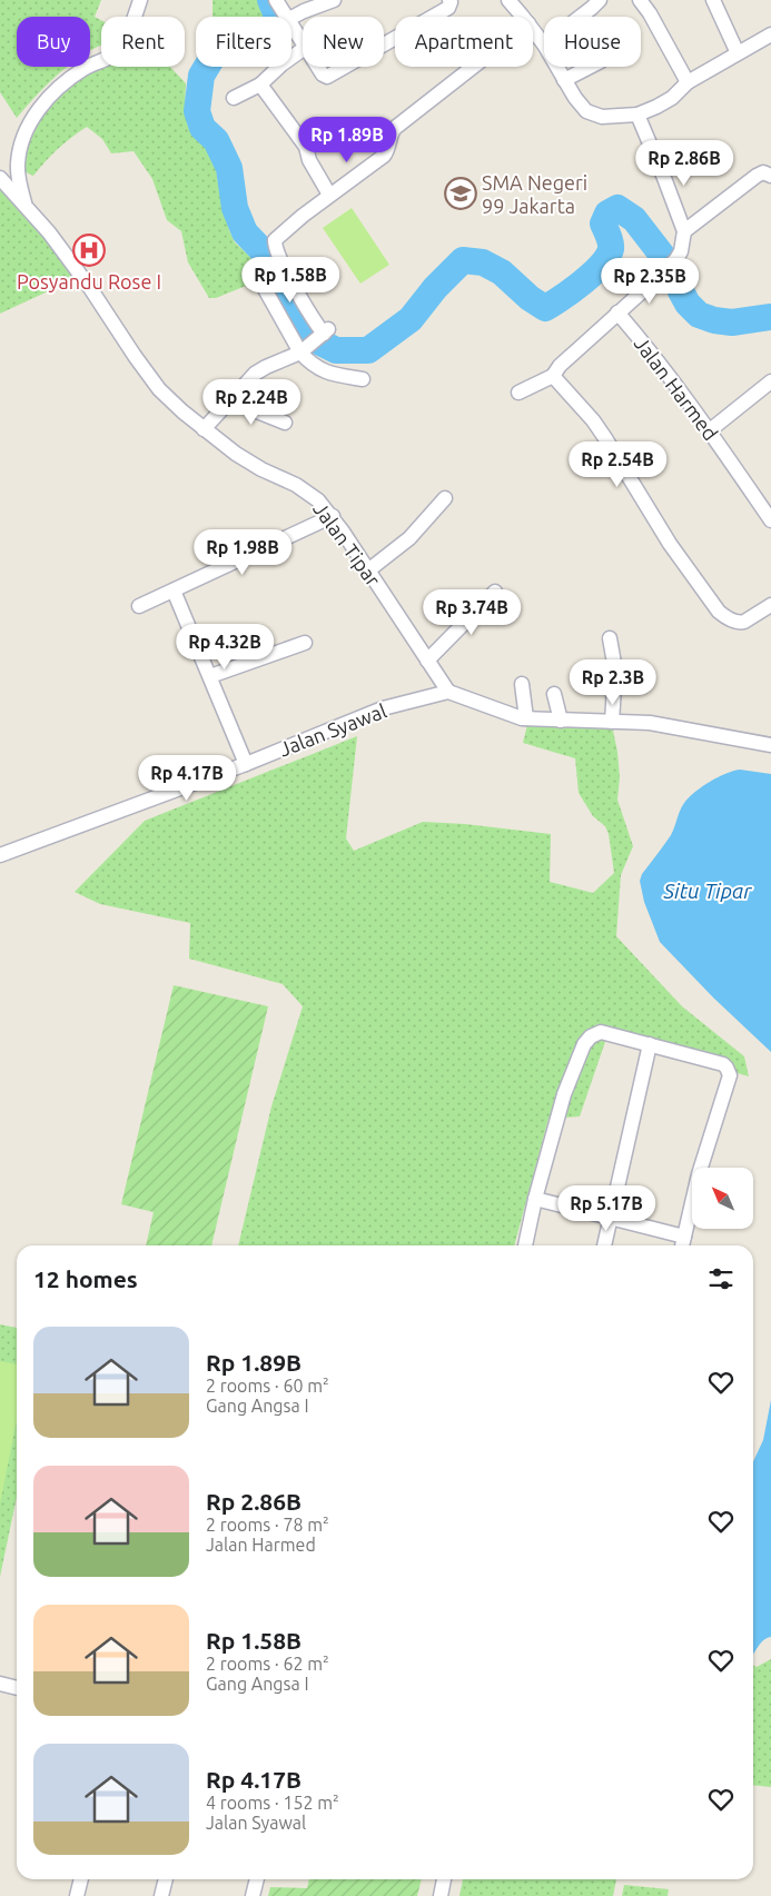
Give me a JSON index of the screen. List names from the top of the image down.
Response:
{
  "streets": {
    "street": ["Jalan Harmed", "Jalan Tipar", "Jalan Syawal"]
  },
  "crossings": [
    ["Jalan Tipar", "Jalan Syawal"]
  ],
  "water": ["Situ Tipar"],
  "places": {
    "school or university": ["SMA Negeri 99 Jakarta"],
    "hospital": ["Posyandu Rose I"]
  },
  "north": "top left",
  "page": {
    "chip": [
      "Buy",
      "Rent",
      "Filters",
      "New",
      "Apartment",
      "House"
    ],
    "price": [
      "Rp 1.89B",
      "Rp 2.86B",
      "Rp 1.58B",
      "Rp 2.35B",
      "Rp 2.24B",
      "Rp 2.54B",
      "Rp 1.98B",
      "Rp 3.74B",
      "Rp 4.32B",
      "Rp 2.3B",
      "Rp 4.17B",
      "Rp 5.17B"
    ],
    "heading": "12 homes",
    "list": [
      {
        "name": "Rp 1.89B",
        "note": "2 rooms · 60 m² · Gang Angsa I"
      },
      {
        "name": "Rp 2.86B",
        "note": "2 rooms · 78 m² · Jalan Harmed"
      },
      {
        "name": "Rp 1.58B",
        "note": "2 rooms · 62 m² · Gang Angsa I"
      },
      {
        "name": "Rp 4.17B",
        "note": "4 rooms · 152 m² · Jalan Syawal"
      }
    ]
  }
}
